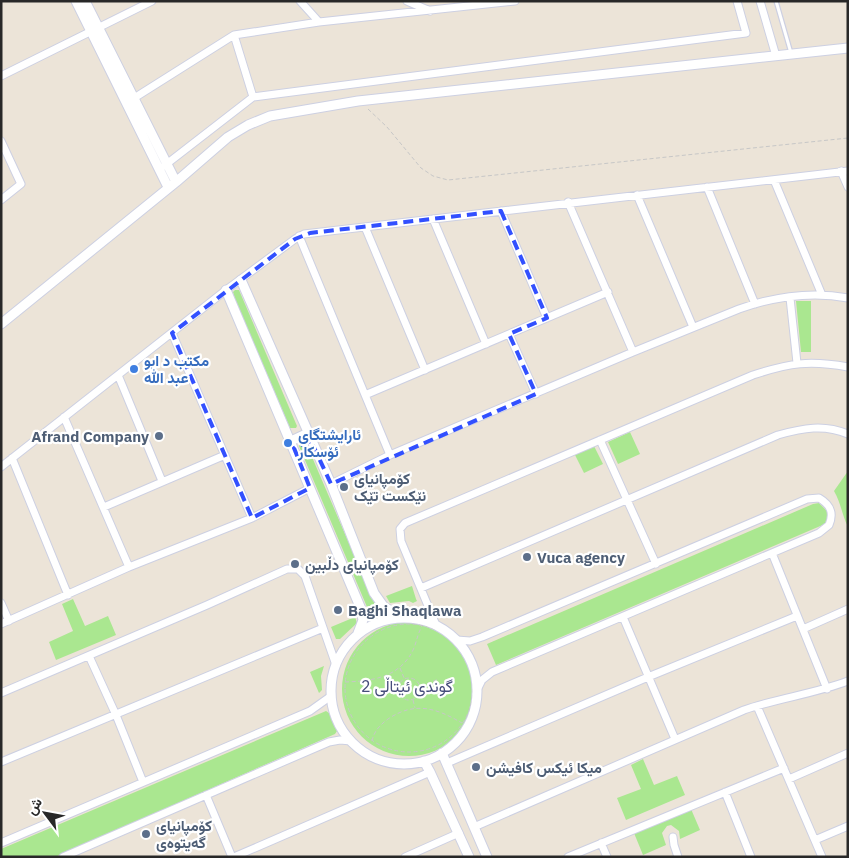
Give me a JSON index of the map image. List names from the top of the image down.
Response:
{
  "districts": ["گوندی ئیتاڵی 2"],
  "places": [
    "مكتب د ابو عبد الله",
    "Afrand Company",
    "ئارایشتگای ئۆسکار",
    "کۆمپانیای نێکست تێک",
    "Vuca agency",
    "کۆمپانیای دڵبین",
    "Baghi Shaqlawa",
    "میکا ئیکس کافیشن",
    "کۆمپانیای گەیتوەی"
  ],
  "north": "top left"
}
